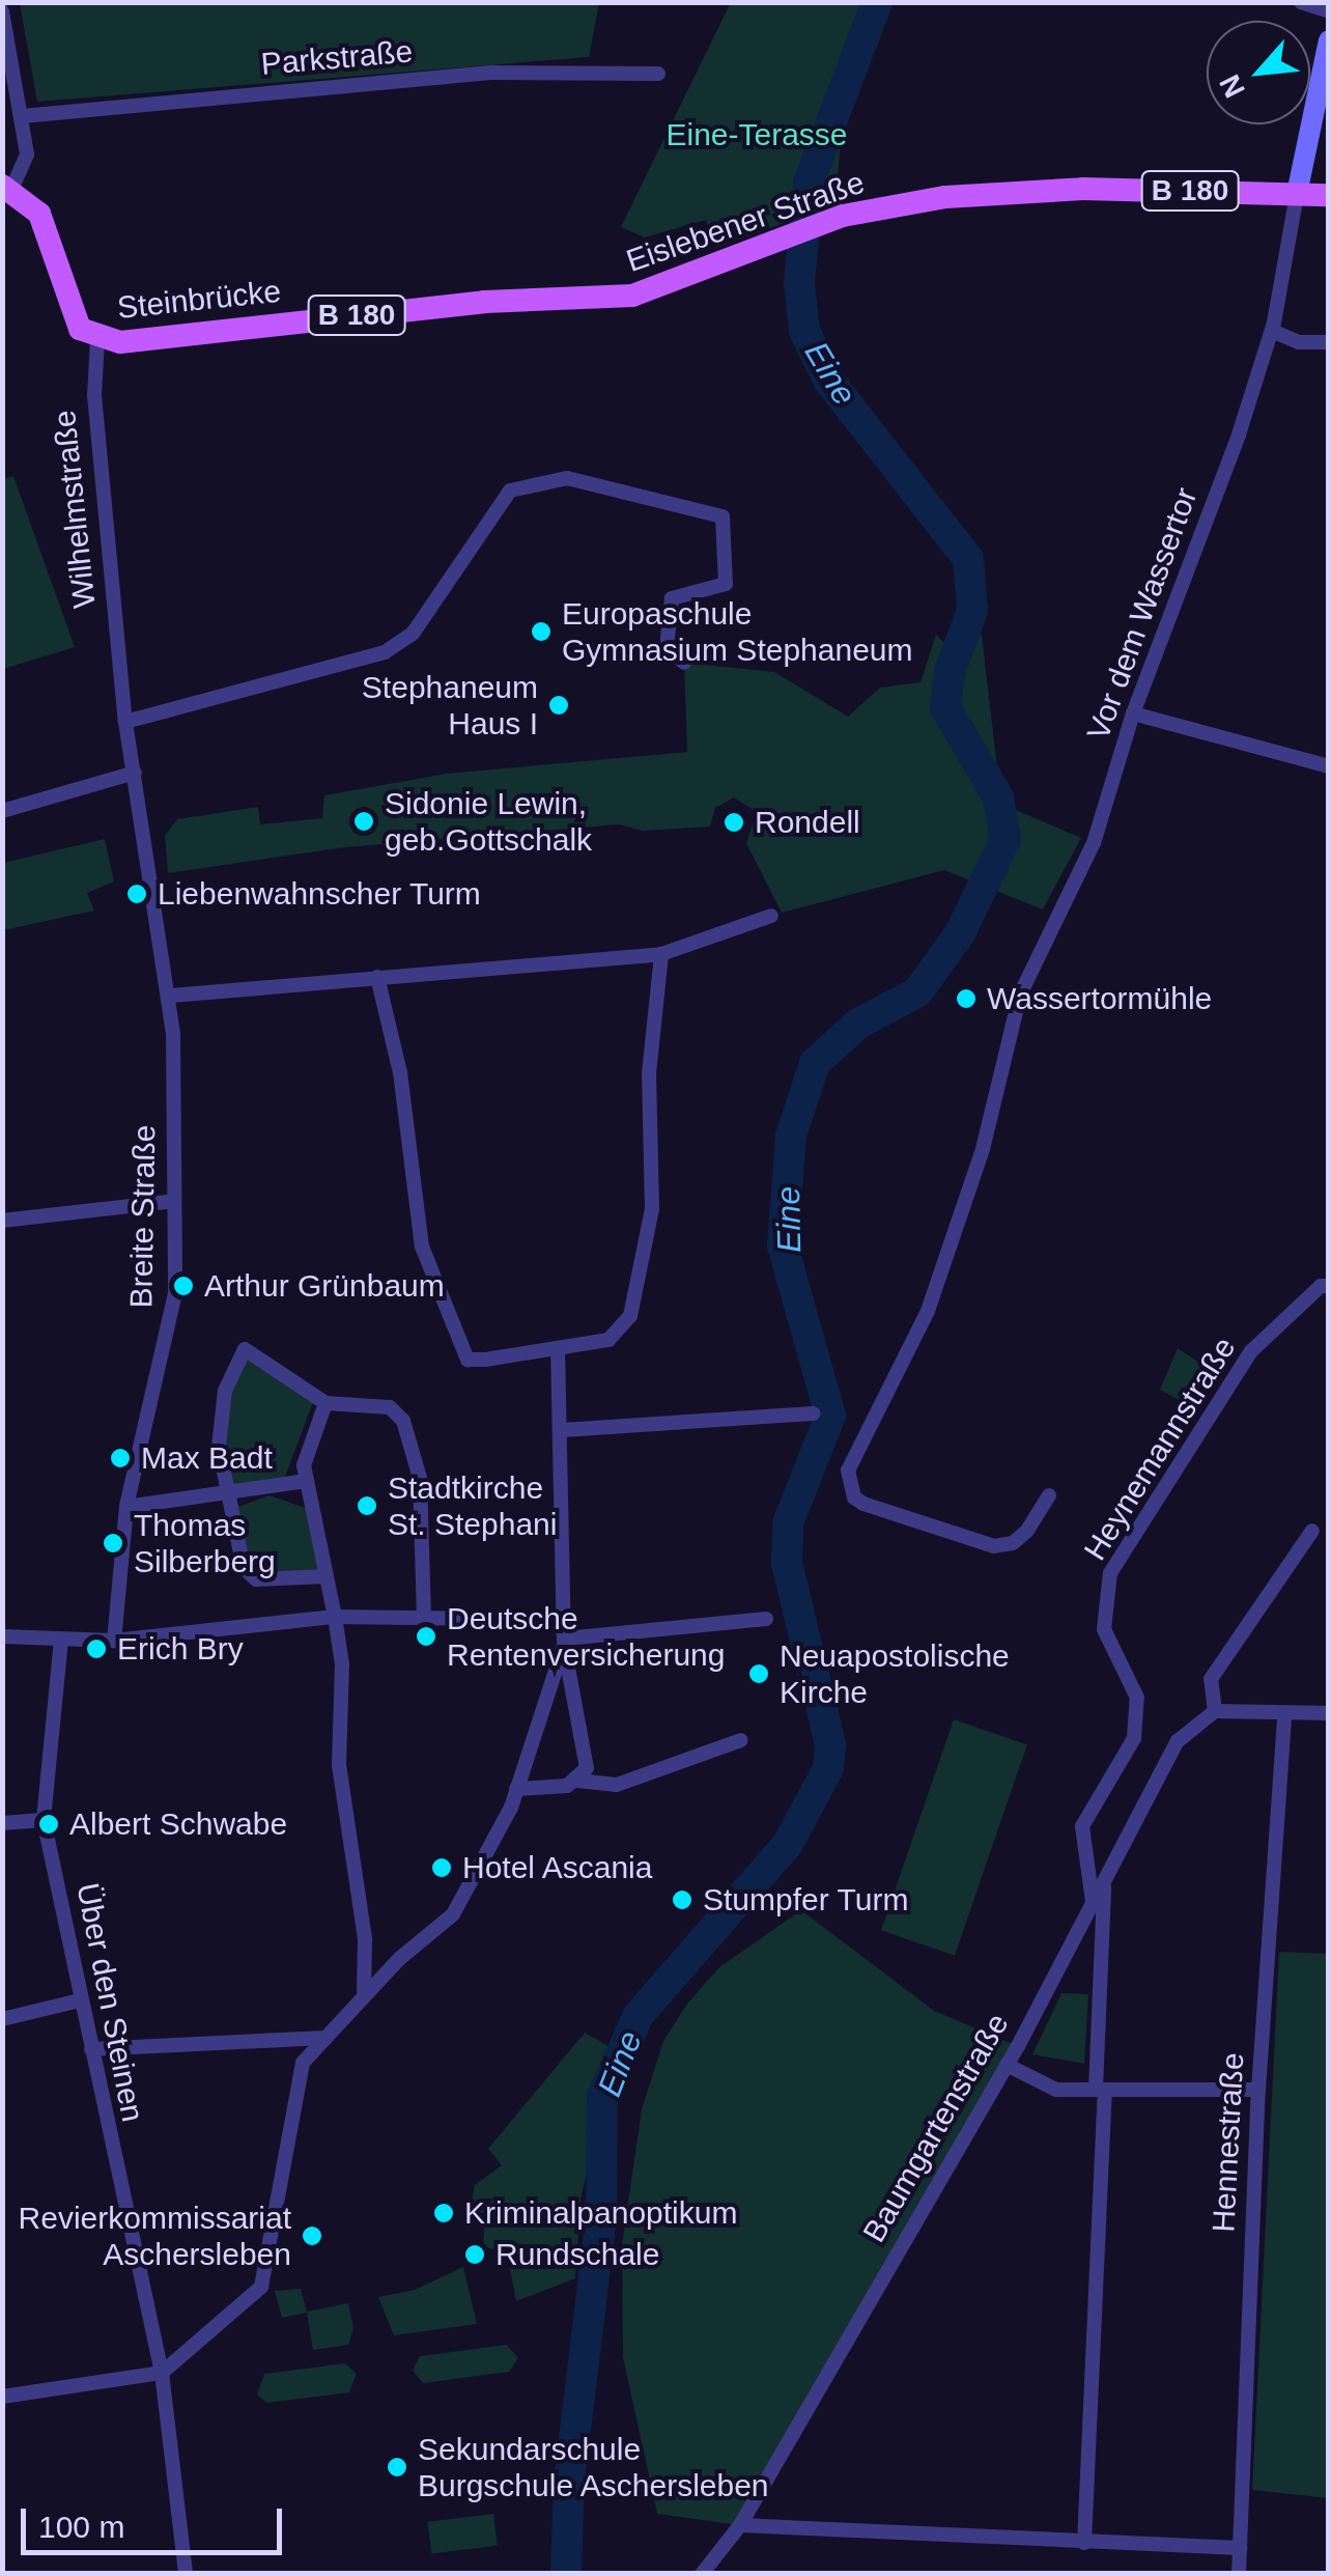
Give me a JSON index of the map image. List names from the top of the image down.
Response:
{
  "streets": {
    "main road": ["B 180", "Eislebener Straße", "Steinbrücke"],
    "street": [
      "Parkstraße",
      "Wilhelmstraße",
      "Vor dem Wassertor",
      "Breite Straße",
      "Heynemannstraße",
      "Über den Steinen",
      "Baumgartenstraße",
      "Hennestraße"
    ]
  },
  "crossings": [
    ["Eislebener Straße", "Steinbrücke"],
    ["Eislebener Straße", "Vor dem Wassertor"],
    ["Steinbrücke", "Wilhelmstraße"],
    ["Wilhelmstraße", "Breite Straße"],
    ["Heynemannstraße", "Baumgartenstraße"]
  ],
  "water": ["Eine"],
  "parks": ["Eine-Terasse"],
  "places": [
    "Europaschule Gymnasium Stephaneum",
    "Stephaneum Haus I",
    "Sidonie Lewin, geb.Gottschalk",
    "Rondell",
    "Liebenwahnscher Turm",
    "Wassertormühle",
    "Arthur Grünbaum",
    "Max Badt",
    "Stadtkirche St. Stephani",
    "Thomas Silberberg",
    "Deutsche Rentenversicherung",
    "Erich Bry",
    "Neuapostolische Kirche",
    "Albert Schwabe",
    "Hotel Ascania",
    "Stumpfer Turm",
    "Kriminalpanoptikum",
    "Revierkommissariat Aschersleben",
    "Rundschale",
    "Sekundarschule Burgschule Aschersleben"
  ],
  "scale_bar": "100 m",
  "north": "bottom left"
}
